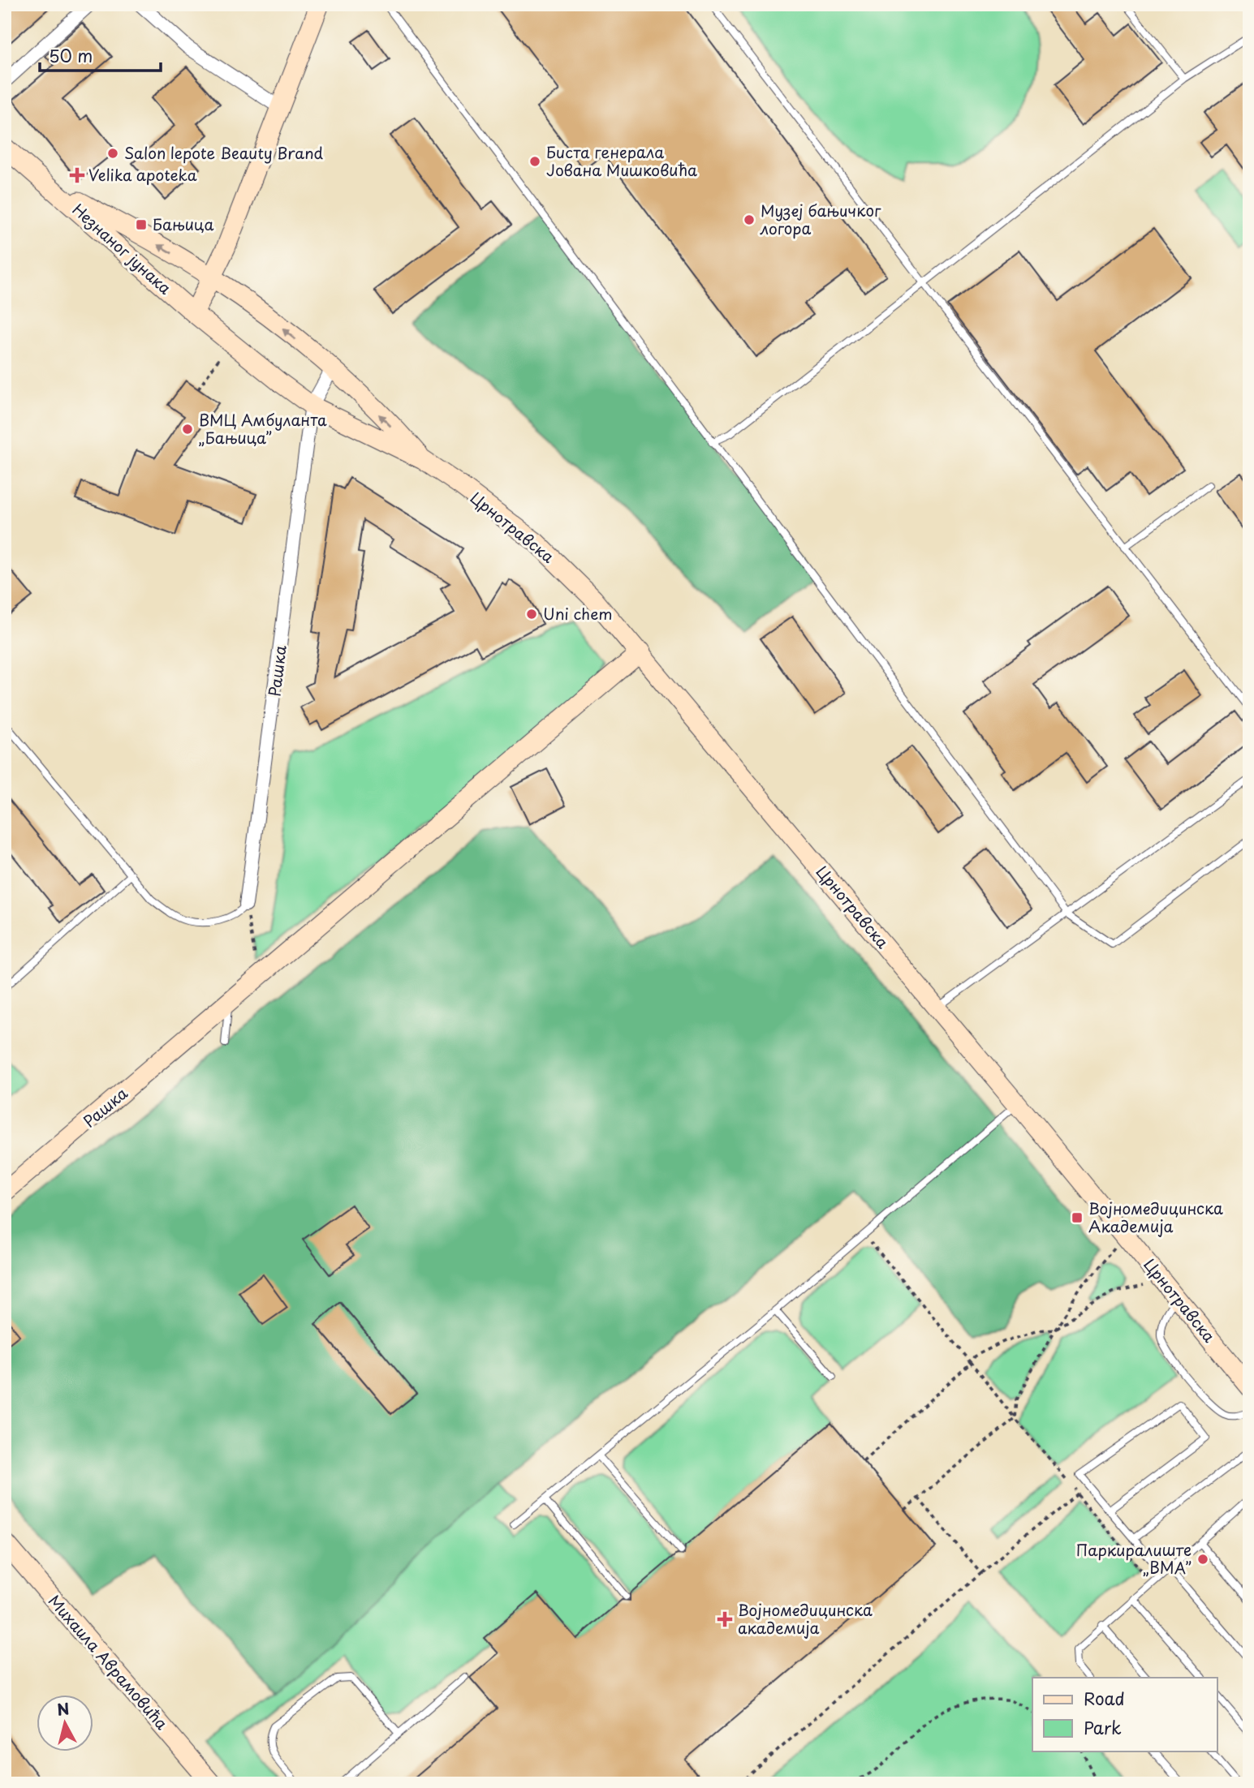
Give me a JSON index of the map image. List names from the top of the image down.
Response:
{
  "streets": {
    "main road": [
      "Незнаног јунака",
      "Црнотравска",
      "Рашка",
      "Михаила Аврамовића"
    ]
  },
  "crossings": [
    ["Незнаног јунака", "Црнотравска"],
    ["Црнотравска", "Рашка"]
  ],
  "places": {
    "other": [
      "Salon lepote Beauty Brand",
      "Биста генерала Јована Мишковића",
      "Музеј бањичког логора",
      "ВМЦ Амбуланта „Бањица”",
      "Uni chem",
      "Паркиралиште „ВМА”"
    ],
    "health": ["Velika apoteka", "Војномедицинска академија"],
    "transit": ["Бањица", "Војномедицинска Академија"]
  },
  "legend": ["Road", "Park"],
  "scale_bar": "50 m",
  "north": "top"
}
